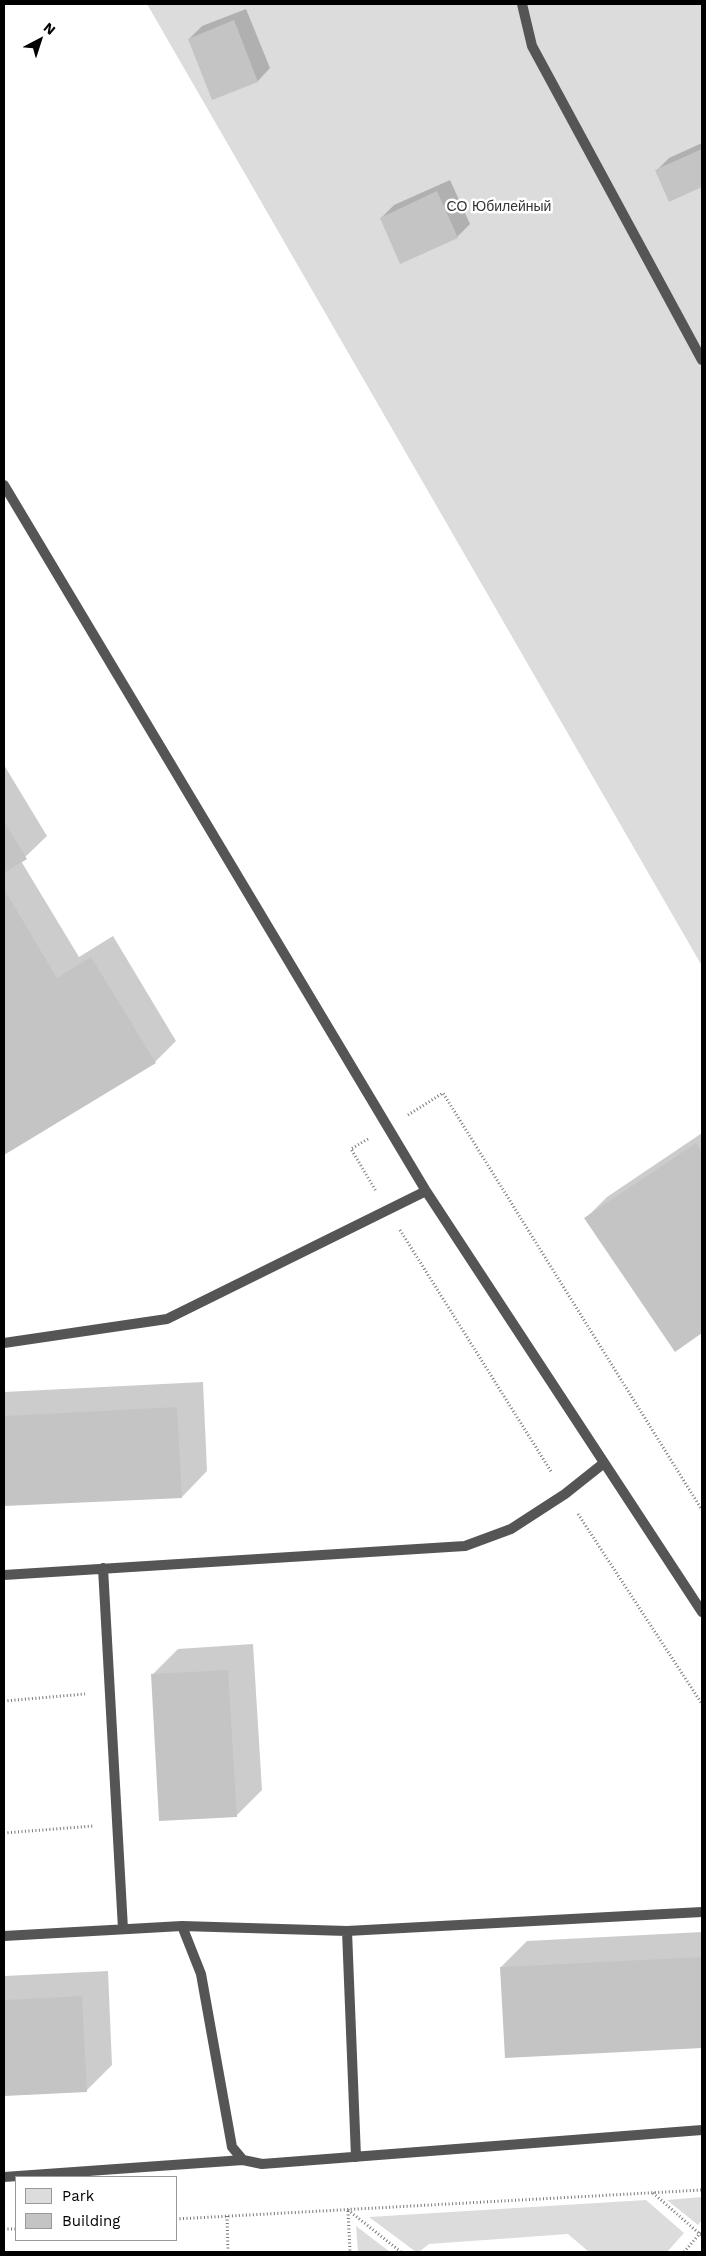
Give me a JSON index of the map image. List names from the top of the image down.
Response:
{
  "parks": ["СО Юбилейный"],
  "legend": ["Park", "Building"],
  "north": "top right"
}
